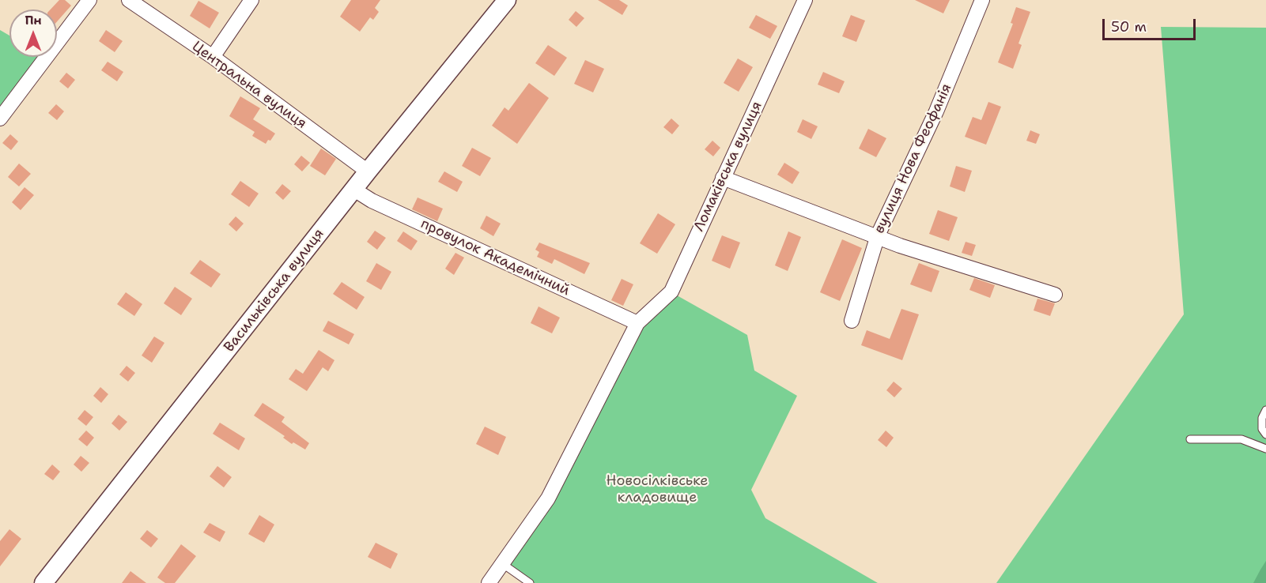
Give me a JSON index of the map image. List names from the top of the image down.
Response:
{
  "streets": {
    "street": [
      "Центральна вулиця",
      "вулиця Нова Феофанія",
      "Ломаківська вулиця",
      "провулок Академічний",
      "Васильківська вулиця"
    ]
  },
  "crossings": [
    ["Центральна вулиця", "Васильківська вулиця"],
    ["Ломаківська вулиця", "провулок Академічний"],
    ["провулок Академічний", "Васильківська вулиця"]
  ],
  "parks": ["Новосілківське кладовище"],
  "scale_bar": "50 m",
  "north": "top"
}
